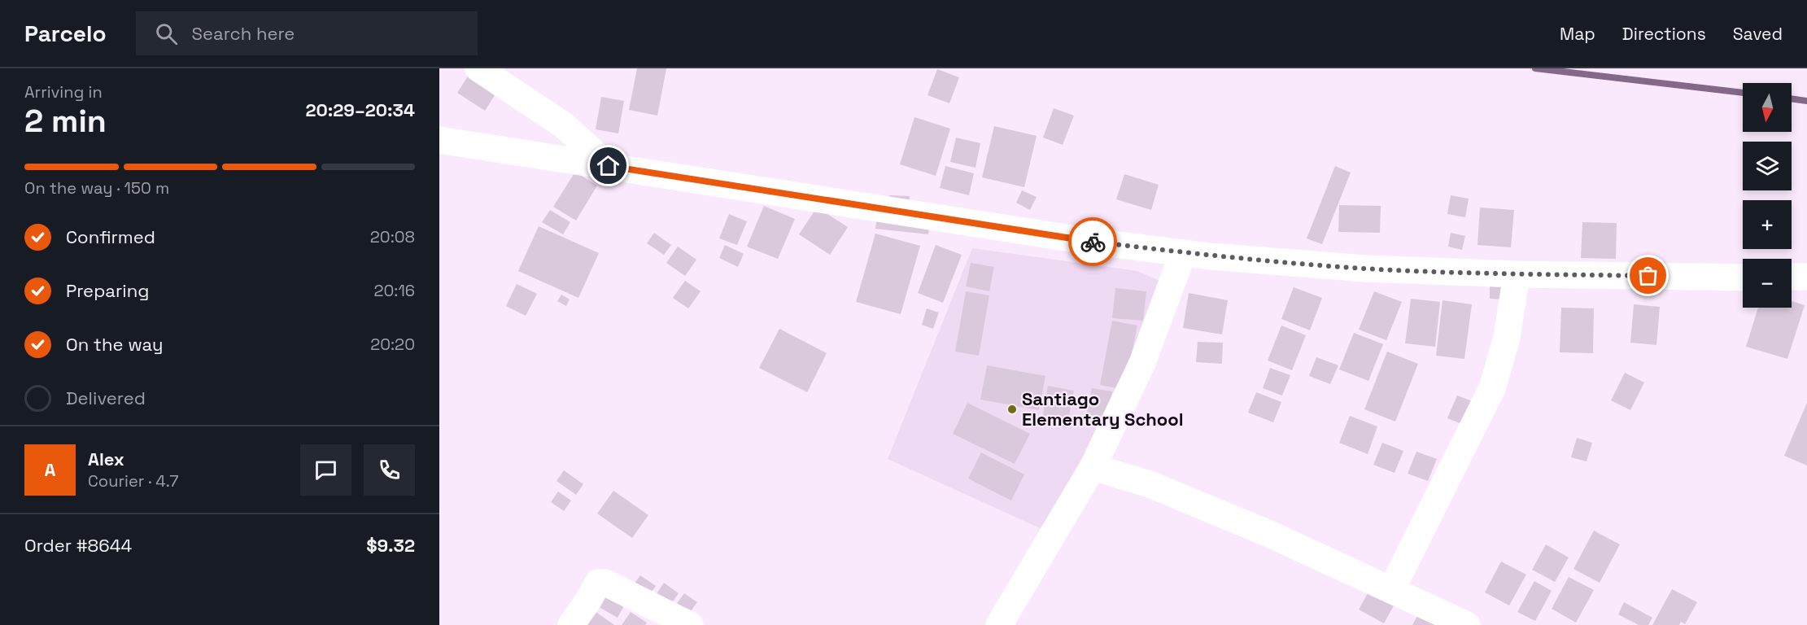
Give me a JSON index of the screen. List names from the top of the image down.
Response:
{
  "places": ["Santiago Elementary School"],
  "north": "bottom",
  "page": {
    "header": "Parcelo",
    "search": "Search here",
    "nav": ["Map", "Directions", "Saved"],
    "heading": ["2 min", "Arriving in", "20:29–20:34"],
    "panel": [
      "Alex",
      "Courier · 4.7",
      "Order #8644",
      "$9.32"
    ],
    "map_buttons": ["+", "−"],
    "bar": "On the way · 150 m",
    "list": [
      ["Confirmed", "20:08"],
      ["Preparing", "20:16"],
      ["On the way", "20:20"],
      "Delivered"
    ],
    "round": "A"
  }
}
